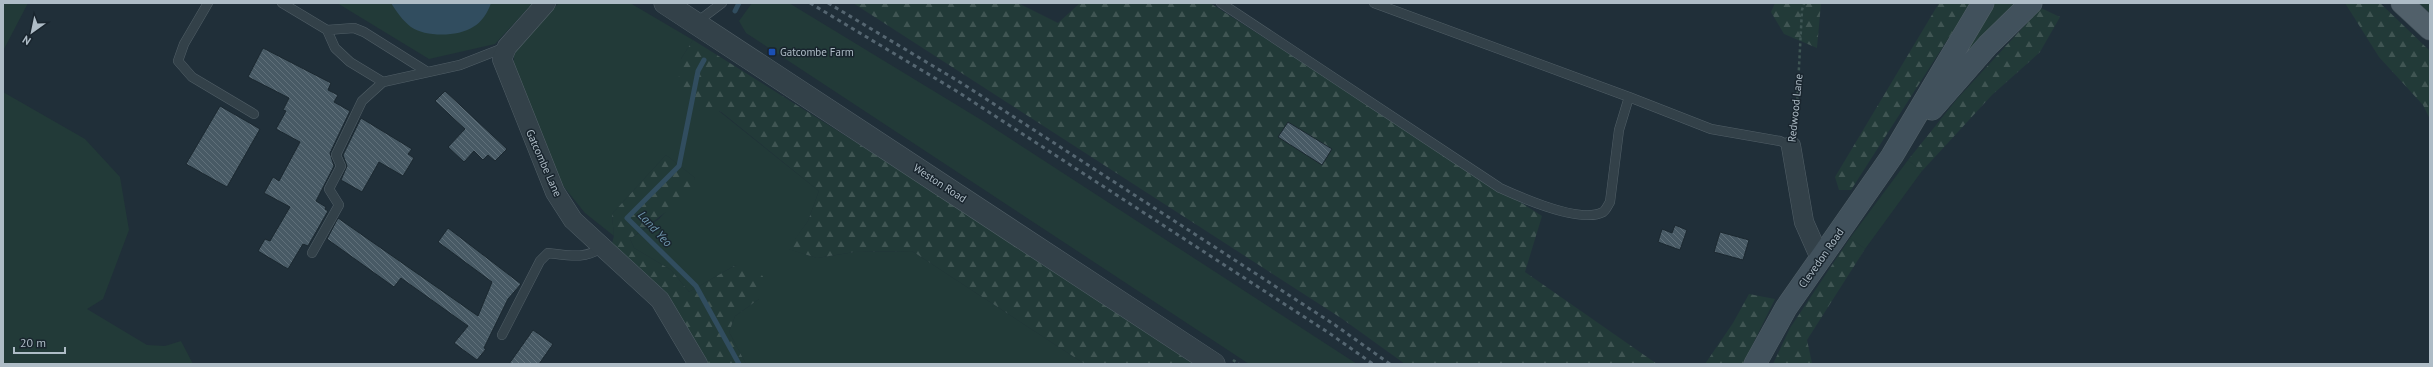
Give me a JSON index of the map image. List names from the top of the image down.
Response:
{
  "streets": {
    "main road": ["Clevedon Road"],
    "street": ["Redwood Lane", "Gatcombe Lane", "Weston Road"]
  },
  "crossings": [
    ["Redwood Lane", "Clevedon Road"]
  ],
  "water": ["Land Yeo"],
  "places": {
    "transit": ["Gatcombe Farm"]
  },
  "scale_bar": "20 m",
  "north": "bottom left"
}
